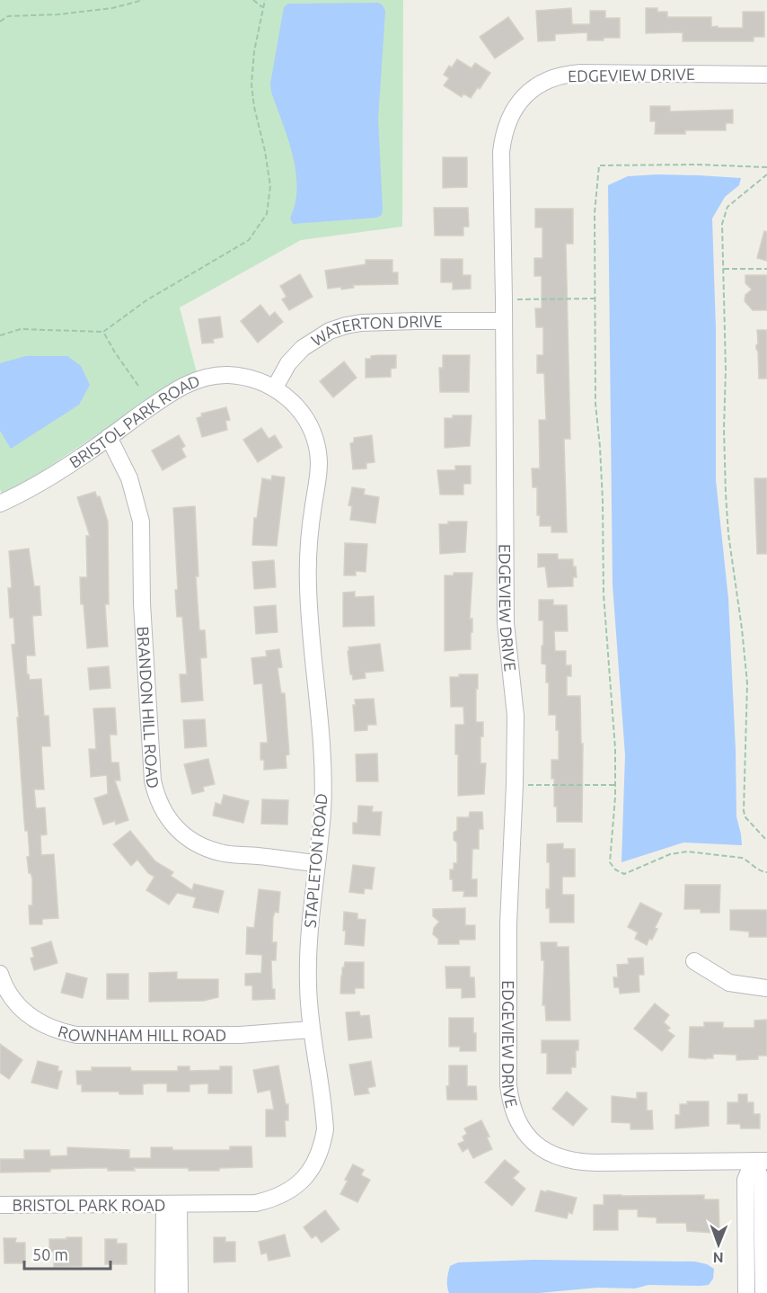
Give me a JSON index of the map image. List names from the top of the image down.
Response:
{
  "streets": {
    "street": [
      "EDGEVIEW DRIVE",
      "WATERTON DRIVE",
      "BRISTOL PARK ROAD",
      "BRANDON HILL ROAD",
      "STAPLETON ROAD",
      "ROWNHAM HILL ROAD"
    ]
  },
  "crossings": [
    ["EDGEVIEW DRIVE", "WATERTON DRIVE"],
    ["WATERTON DRIVE", "BRISTOL PARK ROAD"],
    ["WATERTON DRIVE", "STAPLETON ROAD"],
    ["BRISTOL PARK ROAD", "BRANDON HILL ROAD"],
    ["BRISTOL PARK ROAD", "STAPLETON ROAD"],
    ["BRANDON HILL ROAD", "STAPLETON ROAD"],
    ["STAPLETON ROAD", "ROWNHAM HILL ROAD"]
  ],
  "scale_bar": "50 m",
  "north": "bottom"
}
